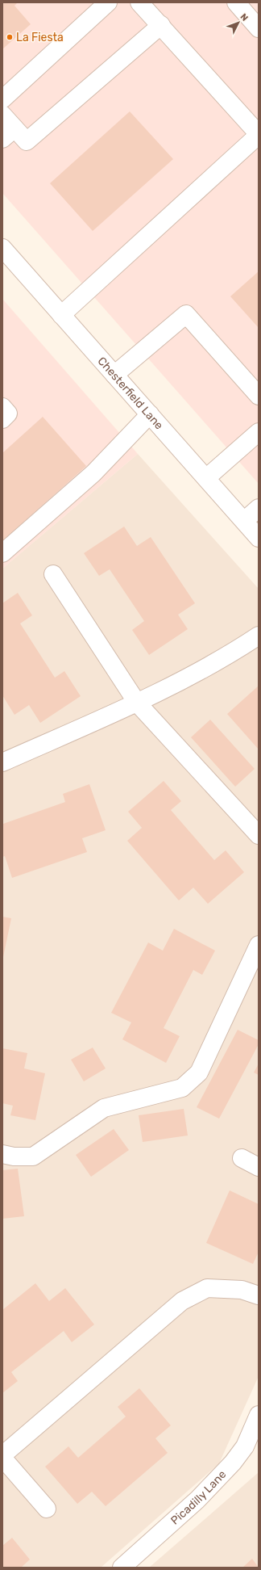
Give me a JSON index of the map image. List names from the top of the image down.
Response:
{
  "streets": {
    "street": ["Chesterfield Lane", "Picadilly Lane"]
  },
  "places": ["La Fiesta"],
  "north": "top right"
}
